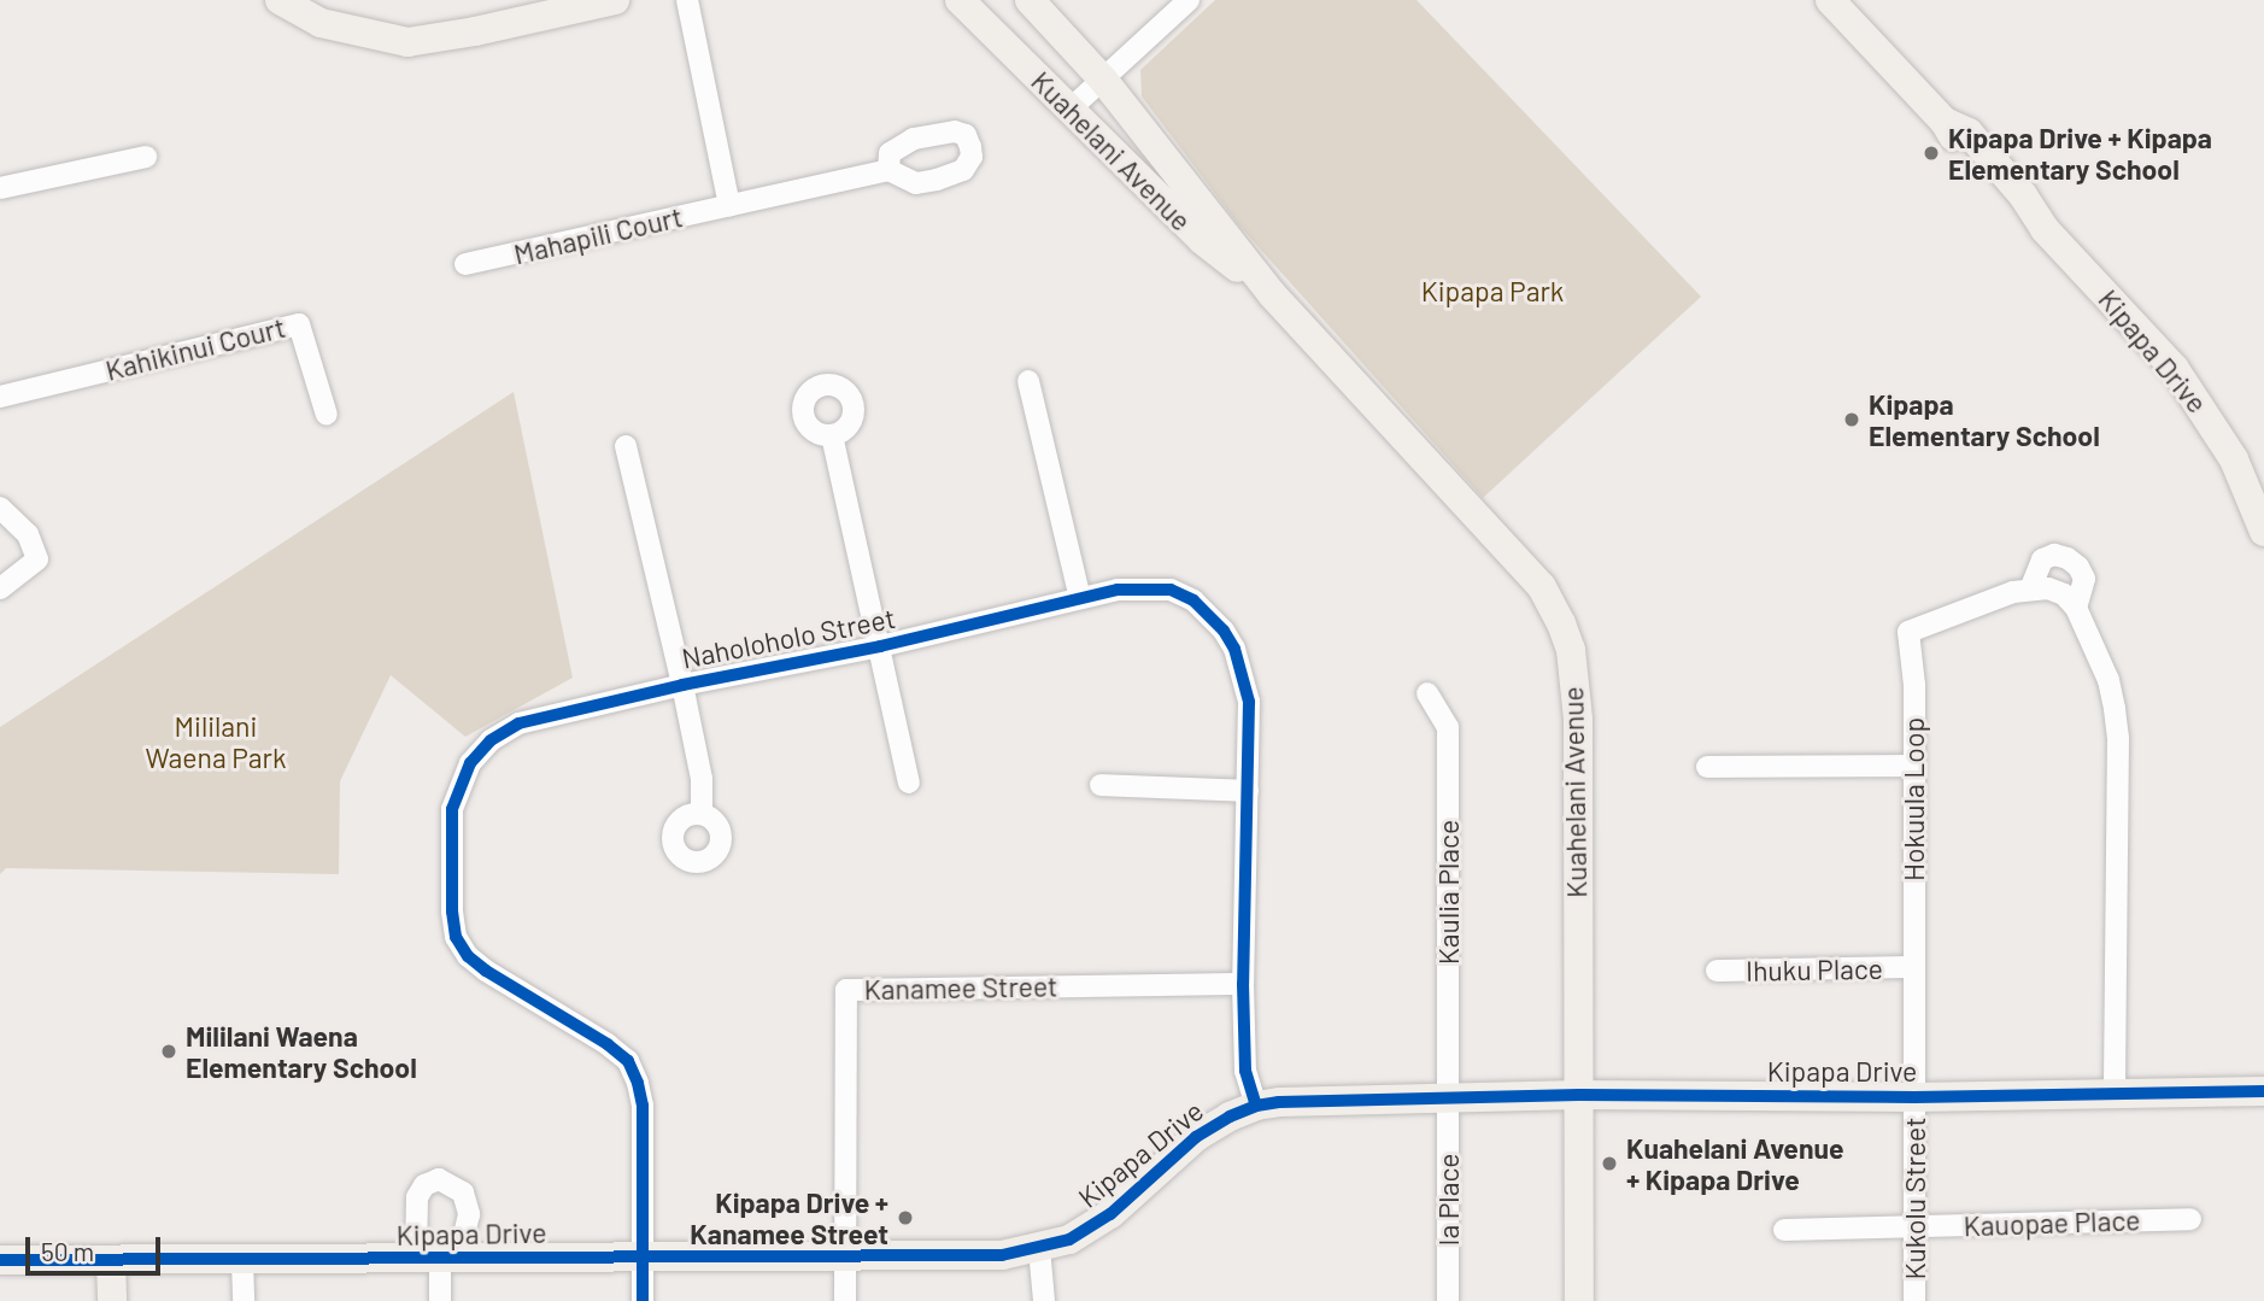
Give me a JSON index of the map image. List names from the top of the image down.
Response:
{
  "streets": {
    "street": [
      "Kuahelani Avenue",
      "Mahapili Court",
      "Kahikinui Court",
      "Kipapa Drive",
      "Naholoholo Street",
      "Hokuula Loop",
      "Kaulia Place",
      "Ihuku Place",
      "Kanamee Street",
      "Kukolu Street",
      "Ia Place",
      "Kauopae Place"
    ]
  },
  "crossings": [
    ["Kuahelani Avenue", "Kipapa Drive"],
    ["Kipapa Drive", "Naholoholo Street"],
    ["Kipapa Drive", "Hokuula Loop"],
    ["Kipapa Drive", "Kaulia Place"],
    ["Kipapa Drive", "Kanamee Street"],
    ["Kipapa Drive", "Kukolu Street"],
    ["Kipapa Drive", "Ia Place"],
    ["Naholoholo Street", "Kanamee Street"],
    ["Hokuula Loop", "Ihuku Place"],
    ["Hokuula Loop", "Kukolu Street"],
    ["Kaulia Place", "Ia Place"],
    ["Kukolu Street", "Kauopae Place"]
  ],
  "parks": ["Kipapa Park", "Mililani Waena Park"],
  "places": [
    "Kipapa Drive + Kipapa Elementary School",
    "Kipapa Elementary School",
    "Mililani Waena Elementary School",
    "Kuahelani Avenue + Kipapa Drive",
    "Kipapa Drive + Kanamee Street"
  ],
  "scale_bar": "50 m"
}
